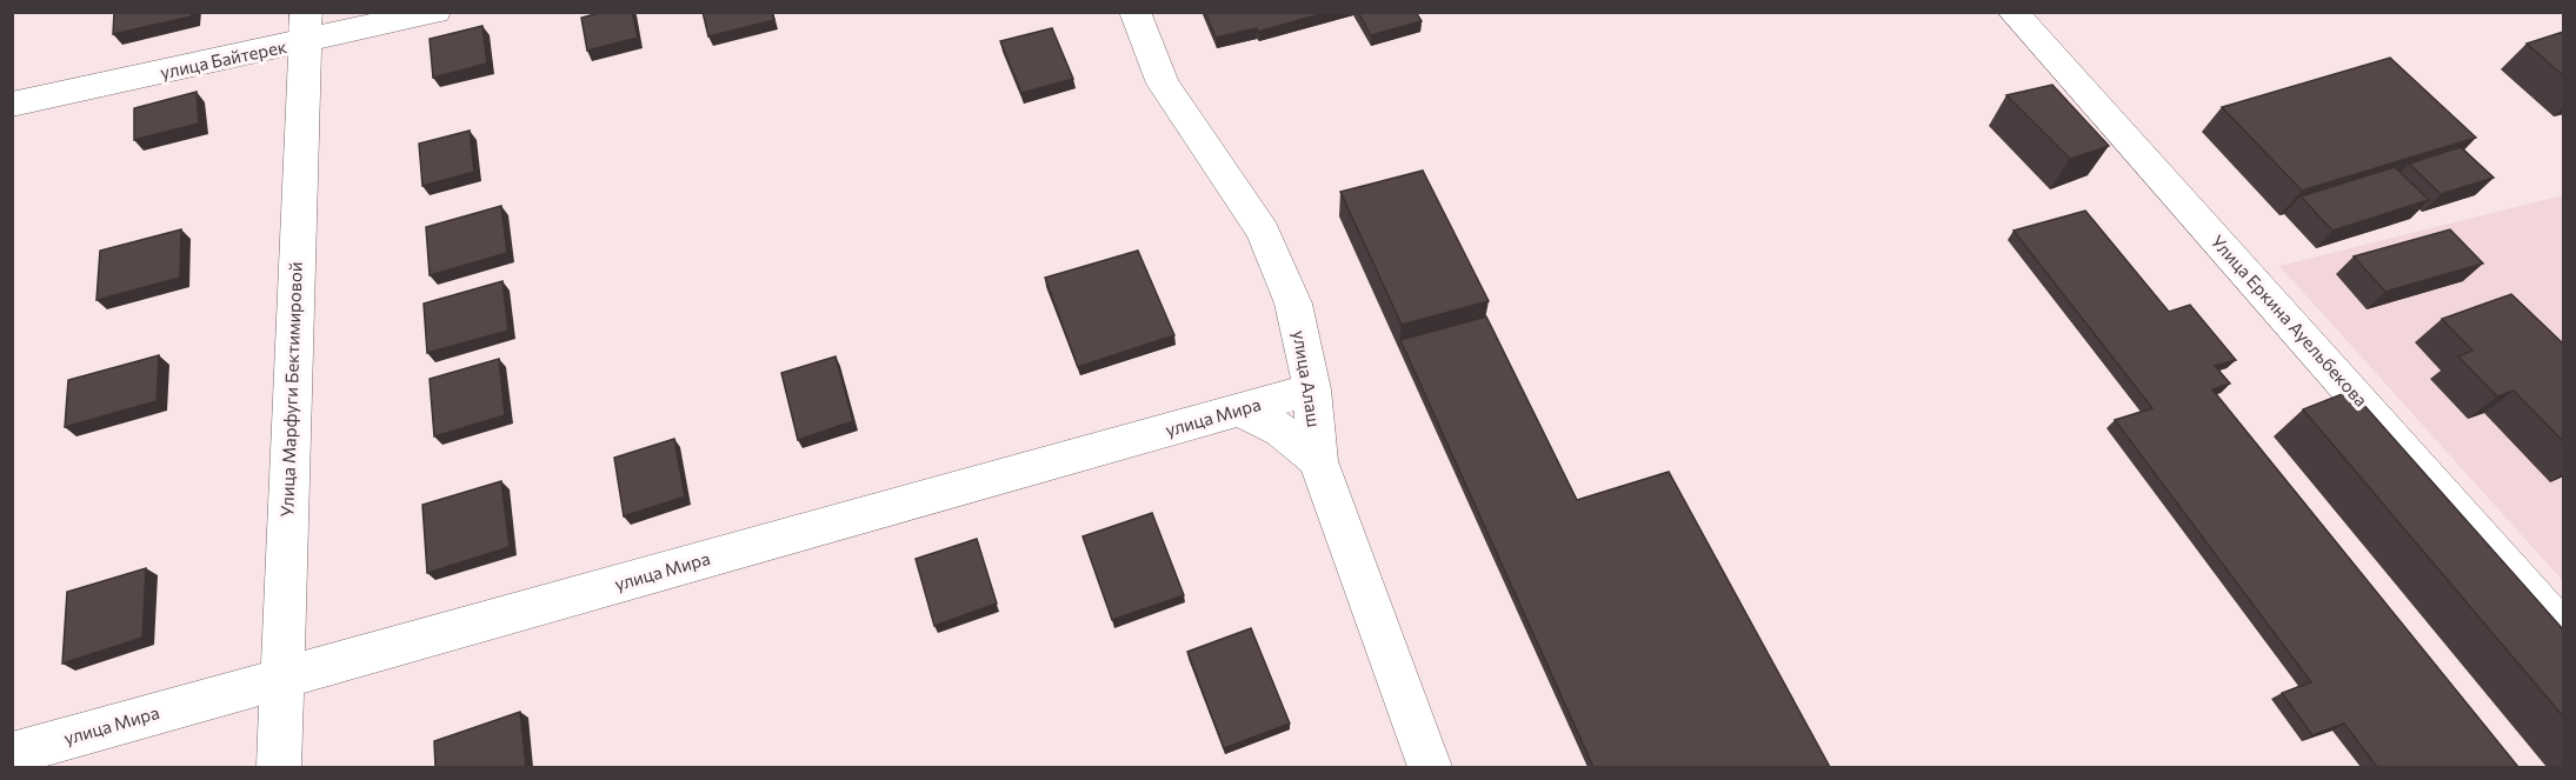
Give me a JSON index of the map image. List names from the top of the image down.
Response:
{
  "streets": {
    "street": [
      "улица Байтерек",
      "Улица Еркина Ауельбекова",
      "улица Алаш",
      "Улица Марфуги Бектимировой",
      "улица Мира"
    ]
  },
  "crossings": [
    ["улица Байтерек", "Улица Марфуги Бектимировой"],
    ["улица Алаш", "улица Мира"],
    ["Улица Марфуги Бектимировой", "улица Мира"]
  ]
}
